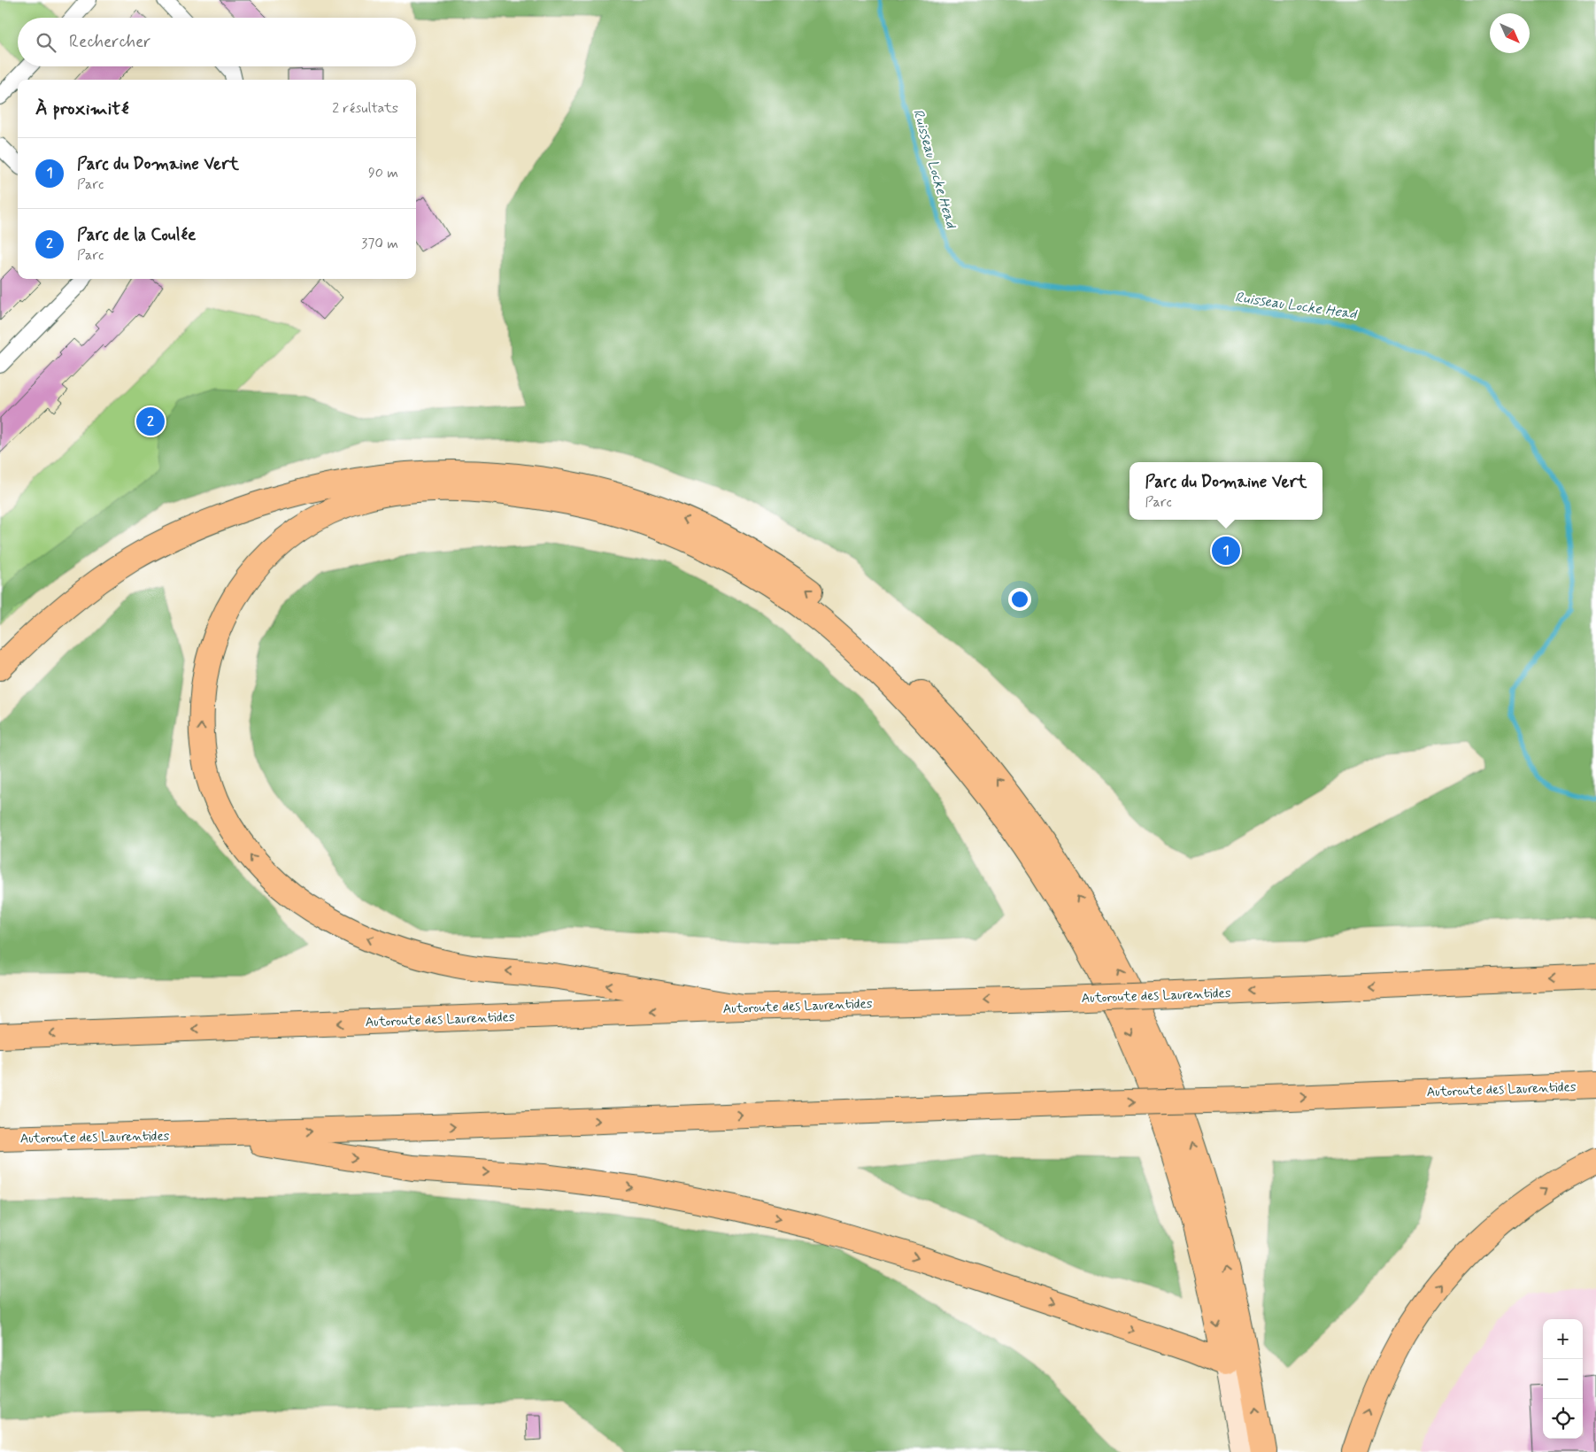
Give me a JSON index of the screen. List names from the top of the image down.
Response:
{
  "streets": {
    "highway": ["Autoroute des Laurentides"]
  },
  "water": ["Ruisseau Locke Head"],
  "north": "bottom right",
  "page": {
    "search": "Rechercher",
    "heading": ["À proximité", "2 résultats"],
    "list": [
      {
        "mark": "1",
        "name": "Parc du Domaine Vert",
        "note": "Parc",
        "value": "90 m"
      },
      {
        "mark": "2",
        "name": "Parc de la Coulée",
        "note": "Parc",
        "value": "370 m"
      }
    ],
    "pins": ["2", "1"],
    "popup": ["Parc du Domaine Vert", "Parc"],
    "map_buttons": ["+", "−"]
  }
}
